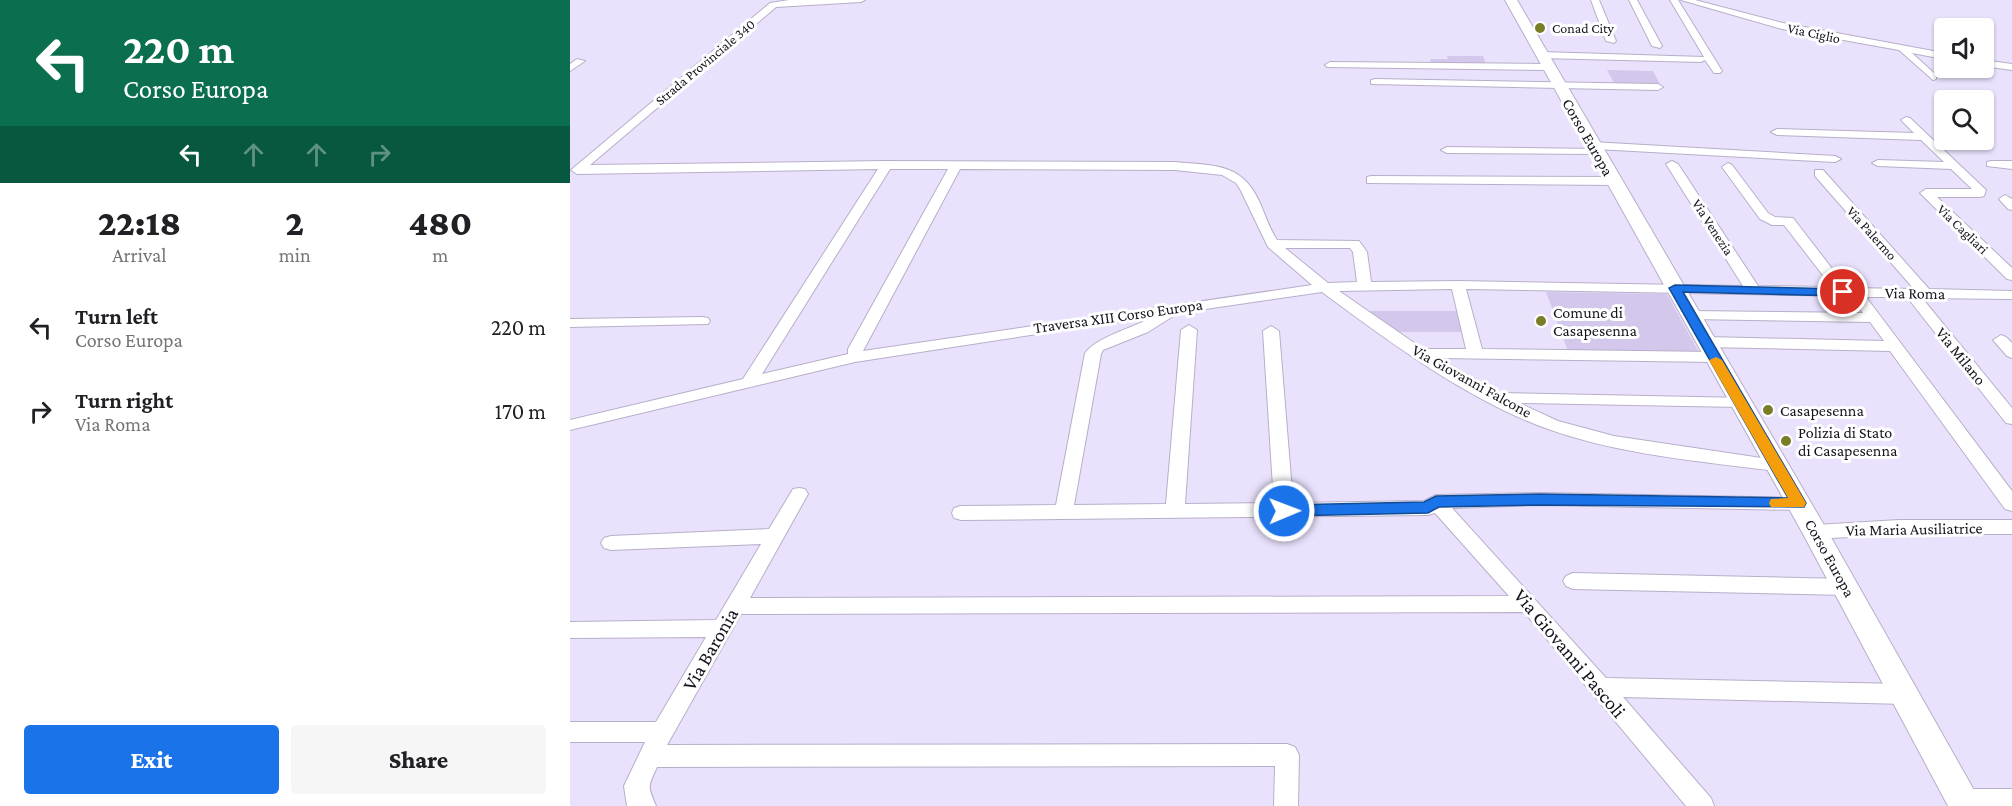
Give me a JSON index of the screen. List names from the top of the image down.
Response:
{
  "streets": {
    "street": [
      "Via Ciglio",
      "Strada Provinciale 340",
      "Corso Europa",
      "Via Venezia",
      "Via Cagliari",
      "Via Palermo",
      "Via Roma",
      "Traversa XIII Corso Europa",
      "Via Milano",
      "Via Giovanni Falcone",
      "Via Maria Ausiliatrice",
      "Via Baronia",
      "Via Giovanni Pascoli"
    ]
  },
  "crossings": [
    ["Corso Europa", "Via Roma"],
    ["Corso Europa", "Traversa XIII Corso Europa"],
    ["Corso Europa", "Via Giovanni Falcone"],
    ["Corso Europa", "Via Maria Ausiliatrice"],
    ["Via Venezia", "Via Roma"],
    ["Via Palermo", "Via Roma"],
    ["Via Palermo", "Via Milano"],
    ["Via Roma", "Traversa XIII Corso Europa"],
    ["Via Roma", "Via Milano"],
    ["Traversa XIII Corso Europa", "Via Giovanni Falcone"]
  ],
  "places": [
    "Conad City",
    "Comune di Casapesenna",
    "Casapesenna",
    "Polizia di Stato di Casapesenna"
  ],
  "page": {
    "turn": ["220 m", "Corso Europa"],
    "eta": [
      "22:18",
      "Arrival",
      "2",
      "min",
      "480",
      "m"
    ],
    "list": [
      {
        "name": "Turn left",
        "note": "Corso Europa",
        "value": "220 m"
      },
      {
        "name": "Turn right",
        "note": "Via Roma",
        "value": "170 m"
      }
    ],
    "buttons": ["Exit", "Share"]
  }
}
